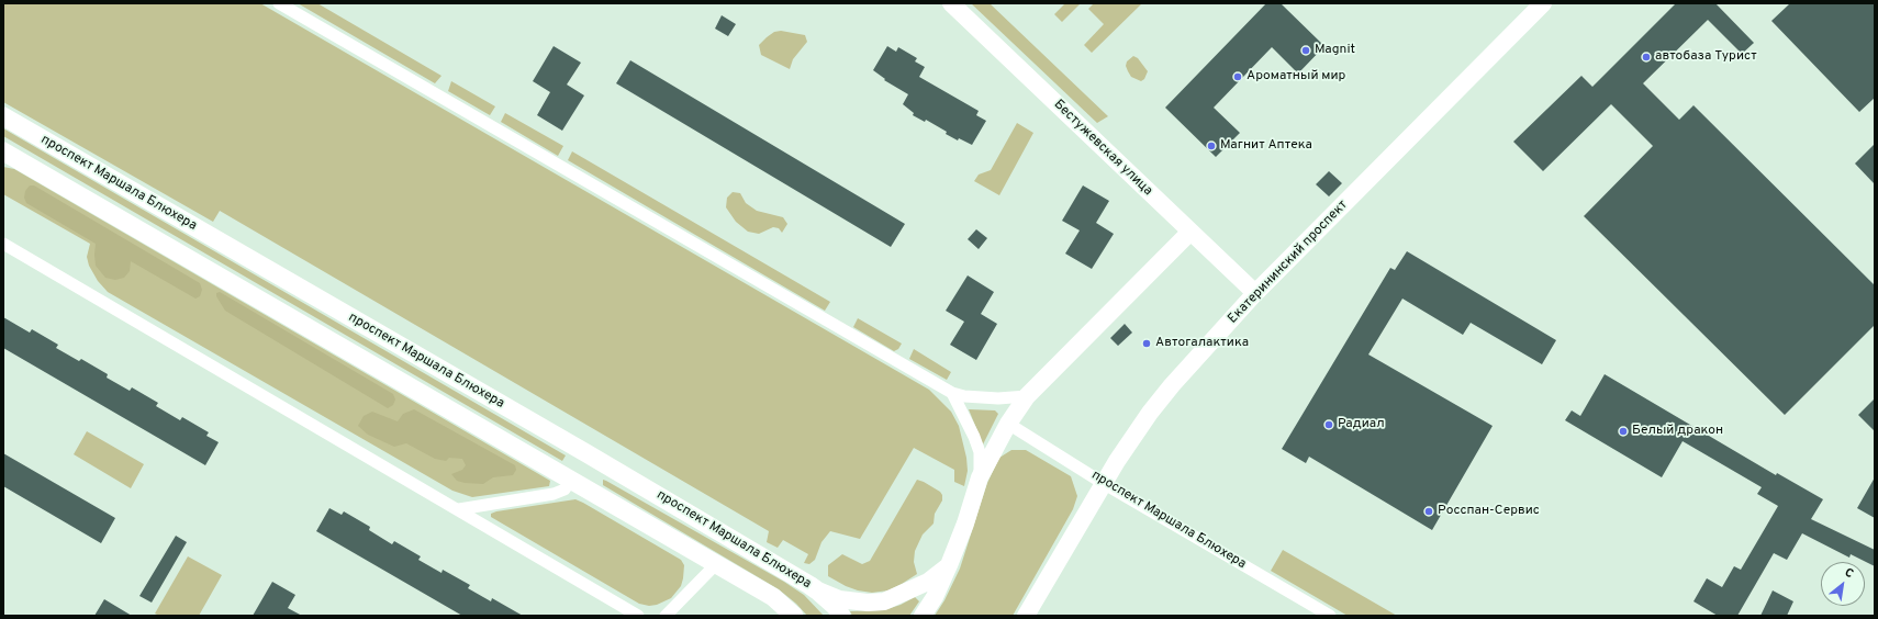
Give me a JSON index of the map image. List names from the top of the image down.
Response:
{
  "streets": {
    "main road": ["проспект Маршала Блюхера"],
    "street": ["Бестужевская улица", "Екатерининский проспект"]
  },
  "crossings": [
    ["Бестужевская улица", "Екатерининский проспект"],
    ["проспект Маршала Блюхера", "Екатерининский проспект"]
  ],
  "places": [
    "Magnit",
    "автобаза Турист",
    "Ароматный мир",
    "Магнит Аптека",
    "Автогалактика",
    "Радиал",
    "Белый дракон",
    "Росспан-Сервис"
  ],
  "north": "top right"
}
